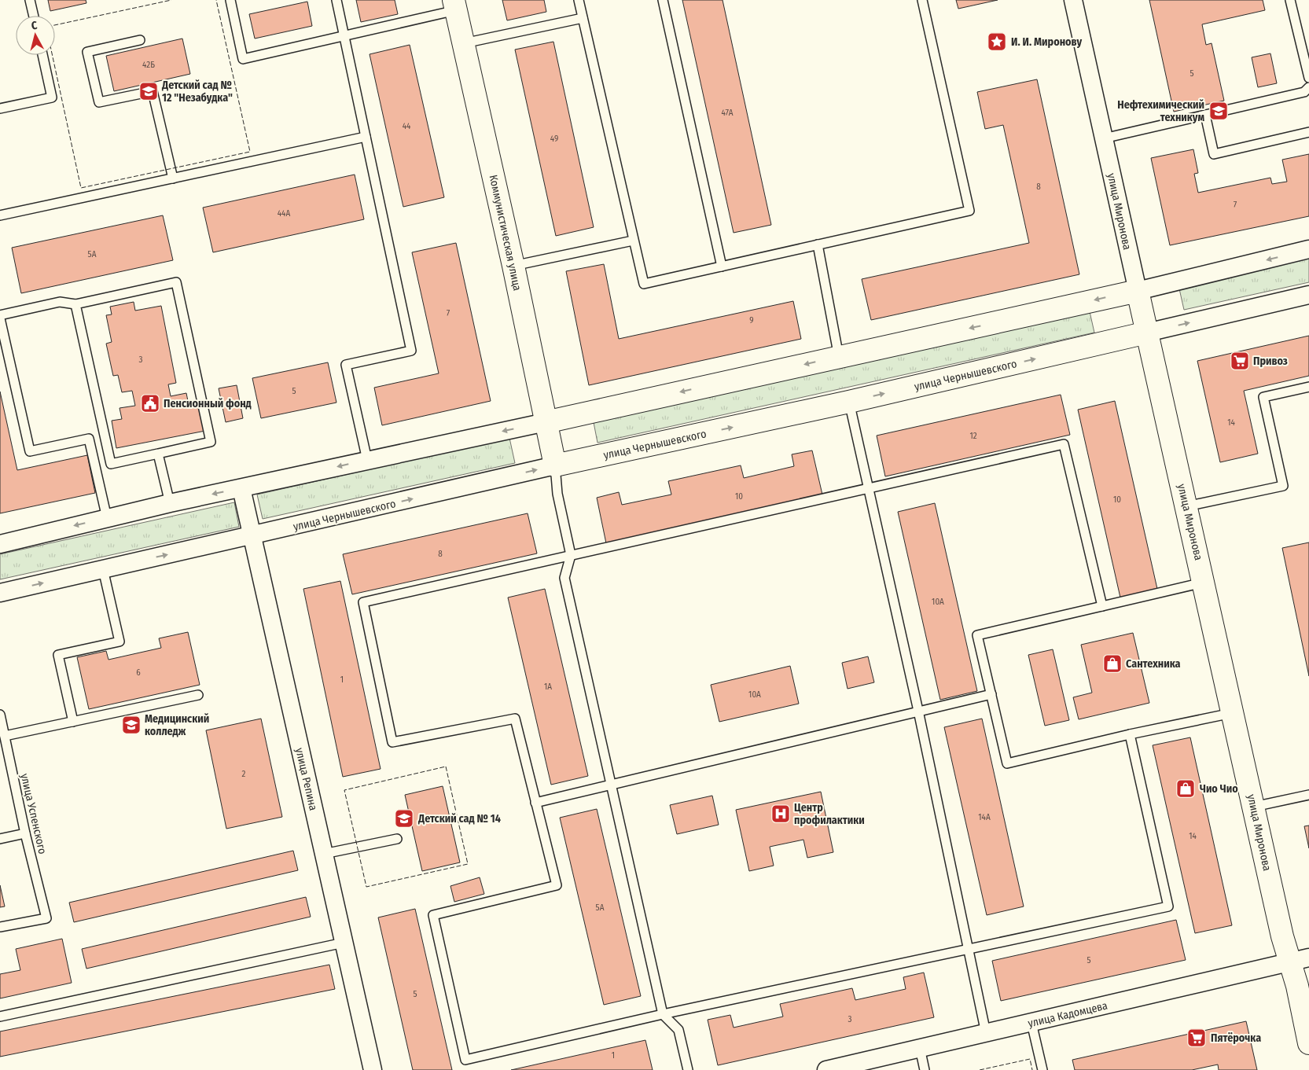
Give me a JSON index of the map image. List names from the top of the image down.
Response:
{
  "streets": {
    "main road": ["улица Миронова", "Коммунистическая улица", "улица Чернышевского"],
    "street": ["улица Репина", "улица Кадомцева"],
    "lane": ["улица Успенского"]
  },
  "crossings": [
    ["улица Миронова", "улица Чернышевского"],
    ["улица Миронова", "улица Кадомцева"],
    ["Коммунистическая улица", "улица Чернышевского"],
    ["улица Чернышевского", "улица Репина"]
  ],
  "places": {
    "place": ["И. И. Миронову"],
    "school or university": [
      "Детский сад № 12 \"Незабудка\"",
      "Нефтехимический техникум",
      "Медицинский колледж",
      "Детский сад № 14"
    ],
    "supermarket": ["Привоз", "Пятёрочка"],
    "public building": ["Пенсионный фонд"],
    "shop": ["Сантехника", "Чио Чио"],
    "hospital": ["Центр профилактики"]
  },
  "house_numbers": [
    "42Б",
    "5",
    "47А",
    "44",
    "49",
    "8",
    "7",
    "44А",
    "5А",
    "7",
    "9",
    "3",
    "5",
    "14",
    "12",
    "10",
    "10",
    "8",
    "10А",
    "6",
    "1",
    "1А",
    "10А",
    "2",
    "14А",
    "14",
    "5А",
    "5",
    "5",
    "3",
    "1"
  ],
  "north": "top"
}
